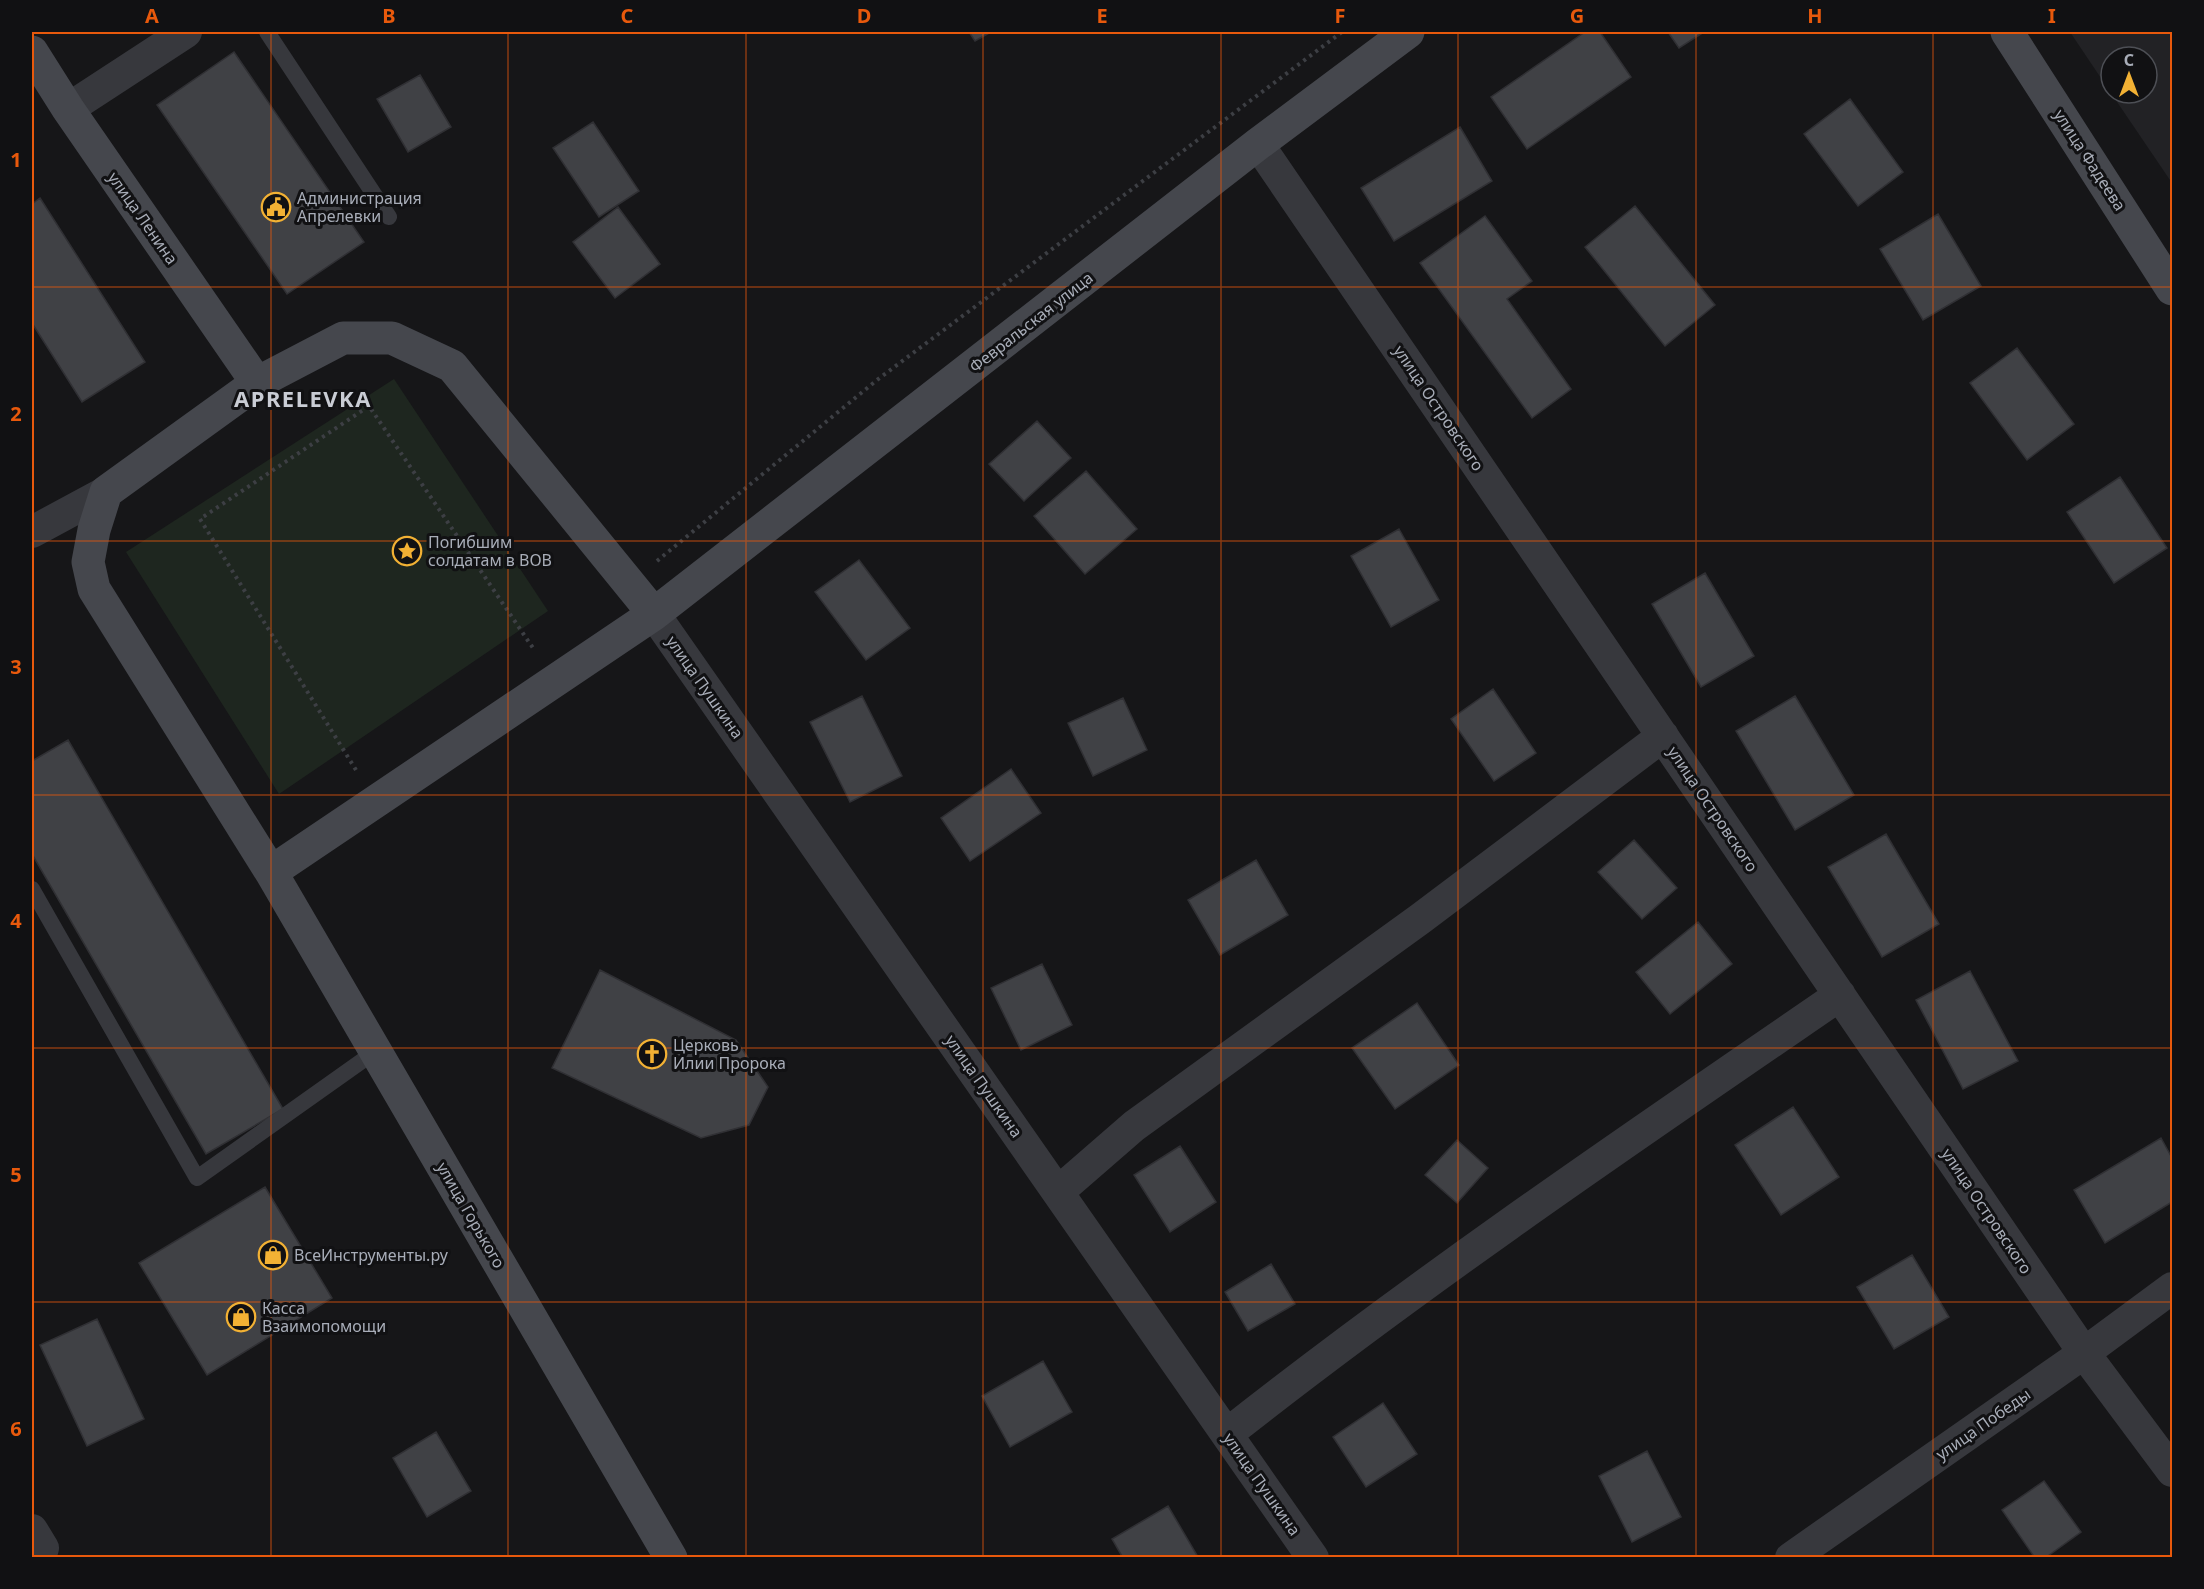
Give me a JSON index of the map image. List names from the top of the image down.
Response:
{
  "streets": {
    "main road": [
      "улица Фадеева",
      "улица Ленина",
      "Февральская улица",
      "улица Горького"
    ],
    "street": ["улица Островского", "улица Пушкина", "улица Победы"]
  },
  "crossings": [
    ["Февральская улица", "улица Островского"],
    ["Февральская улица", "улица Пушкина"],
    ["Февральская улица", "улица Горького"],
    ["улица Островского", "улица Победы"]
  ],
  "districts": ["APRELEVKA"],
  "places": {
    "public building": ["Администрация Апрелевки"],
    "place": ["Погибшим солдатам в ВОВ"],
    "church": ["Церковь Илии Пророка"],
    "shop": ["ВсеИнструменты.ру", "Касса Взаимопомощи"]
  },
  "north": "top",
  "grid": {
    "columns": [
      "A",
      "B",
      "C",
      "D",
      "E",
      "F",
      "G",
      "H",
      "I"
    ],
    "rows": [
      "1",
      "2",
      "3",
      "4",
      "5",
      "6"
    ]
  }
}
